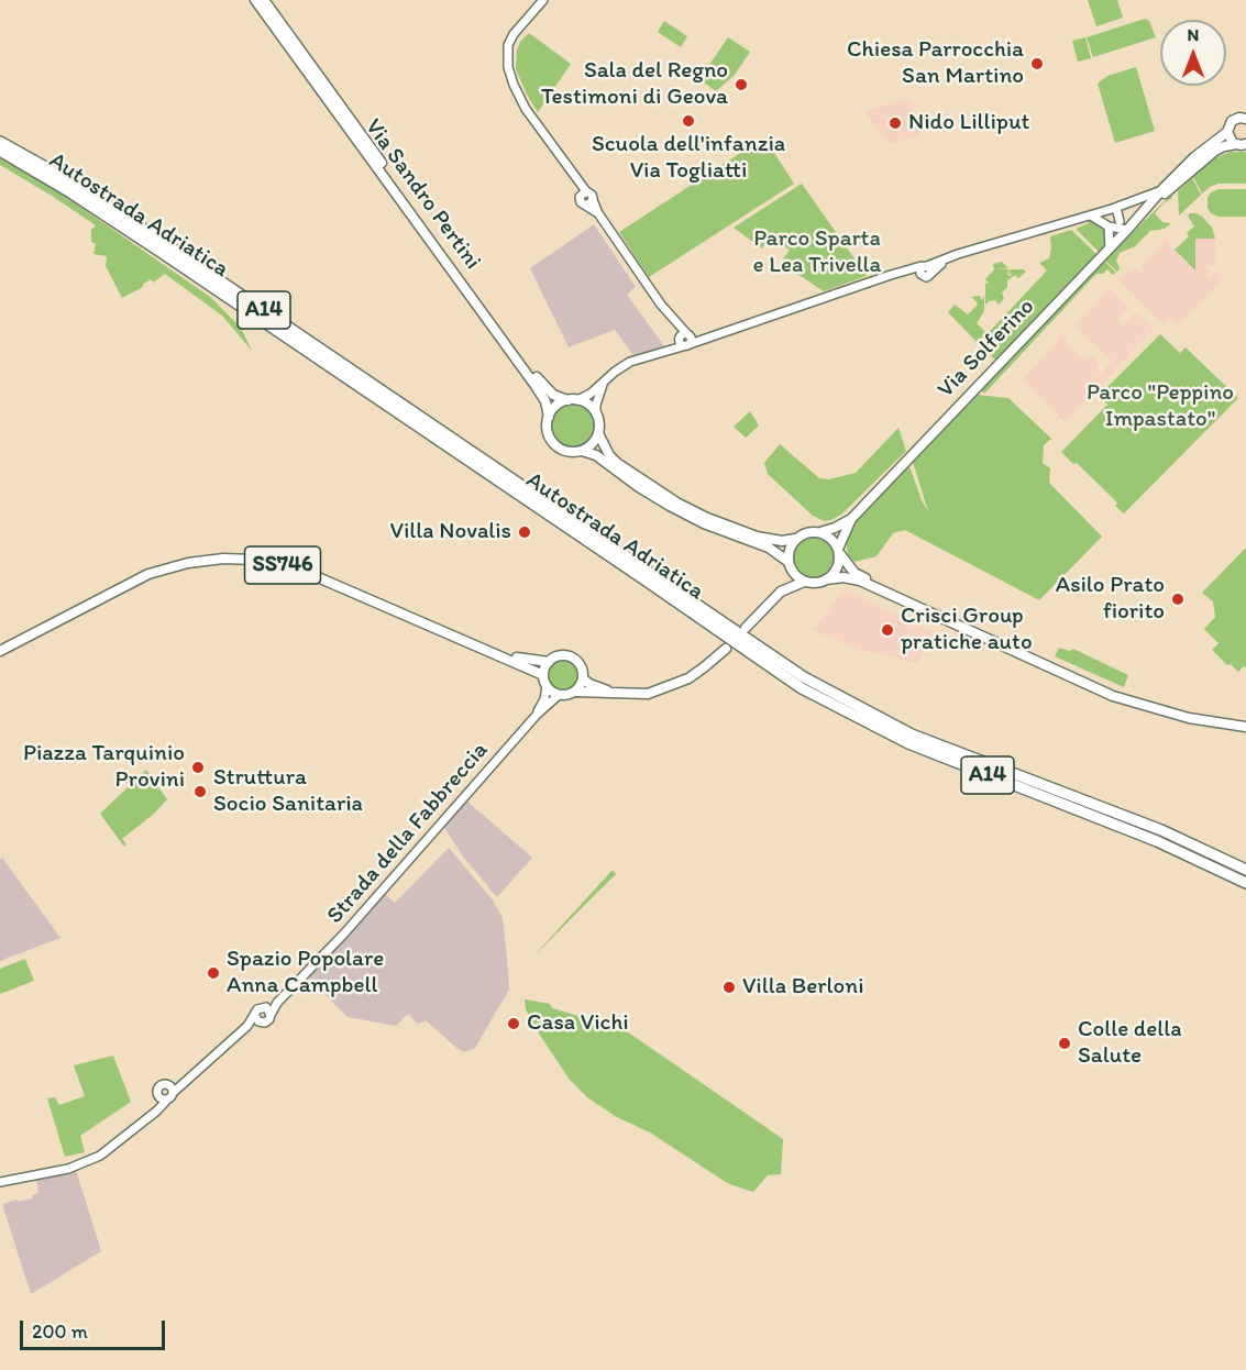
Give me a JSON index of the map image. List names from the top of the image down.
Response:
{
  "streets": {
    "highway": ["Autostrada Adriatica", "A14"],
    "main road": ["Via Sandro Pertini", "Via Solferino", "SS746"],
    "street": ["Strada della Fabbreccia"]
  },
  "crossings": [
    ["Via Sandro Pertini", "Via Solferino"],
    ["SS746", "Strada della Fabbreccia"]
  ],
  "parks": ["Parco Sparta e Lea Trivella", "Parco \"Peppino Impastato\""],
  "places": [
    "Chiesa Parrocchia San Martino",
    "Sala del Regno Testimoni di Geova",
    "Scuola dell'infanzia Via Togliatti",
    "Nido Lilliput",
    "Villa Novalis",
    "Asilo Prato fiorito",
    "Crisci Group pratiche auto",
    "Piazza Tarquinio Provini",
    "Struttura Socio Sanitaria",
    "Spazio Popolare Anna Campbell",
    "Villa Berloni",
    "Casa Vichi",
    "Colle della Salute"
  ],
  "scale_bar": "200 m",
  "north": "top"
}
